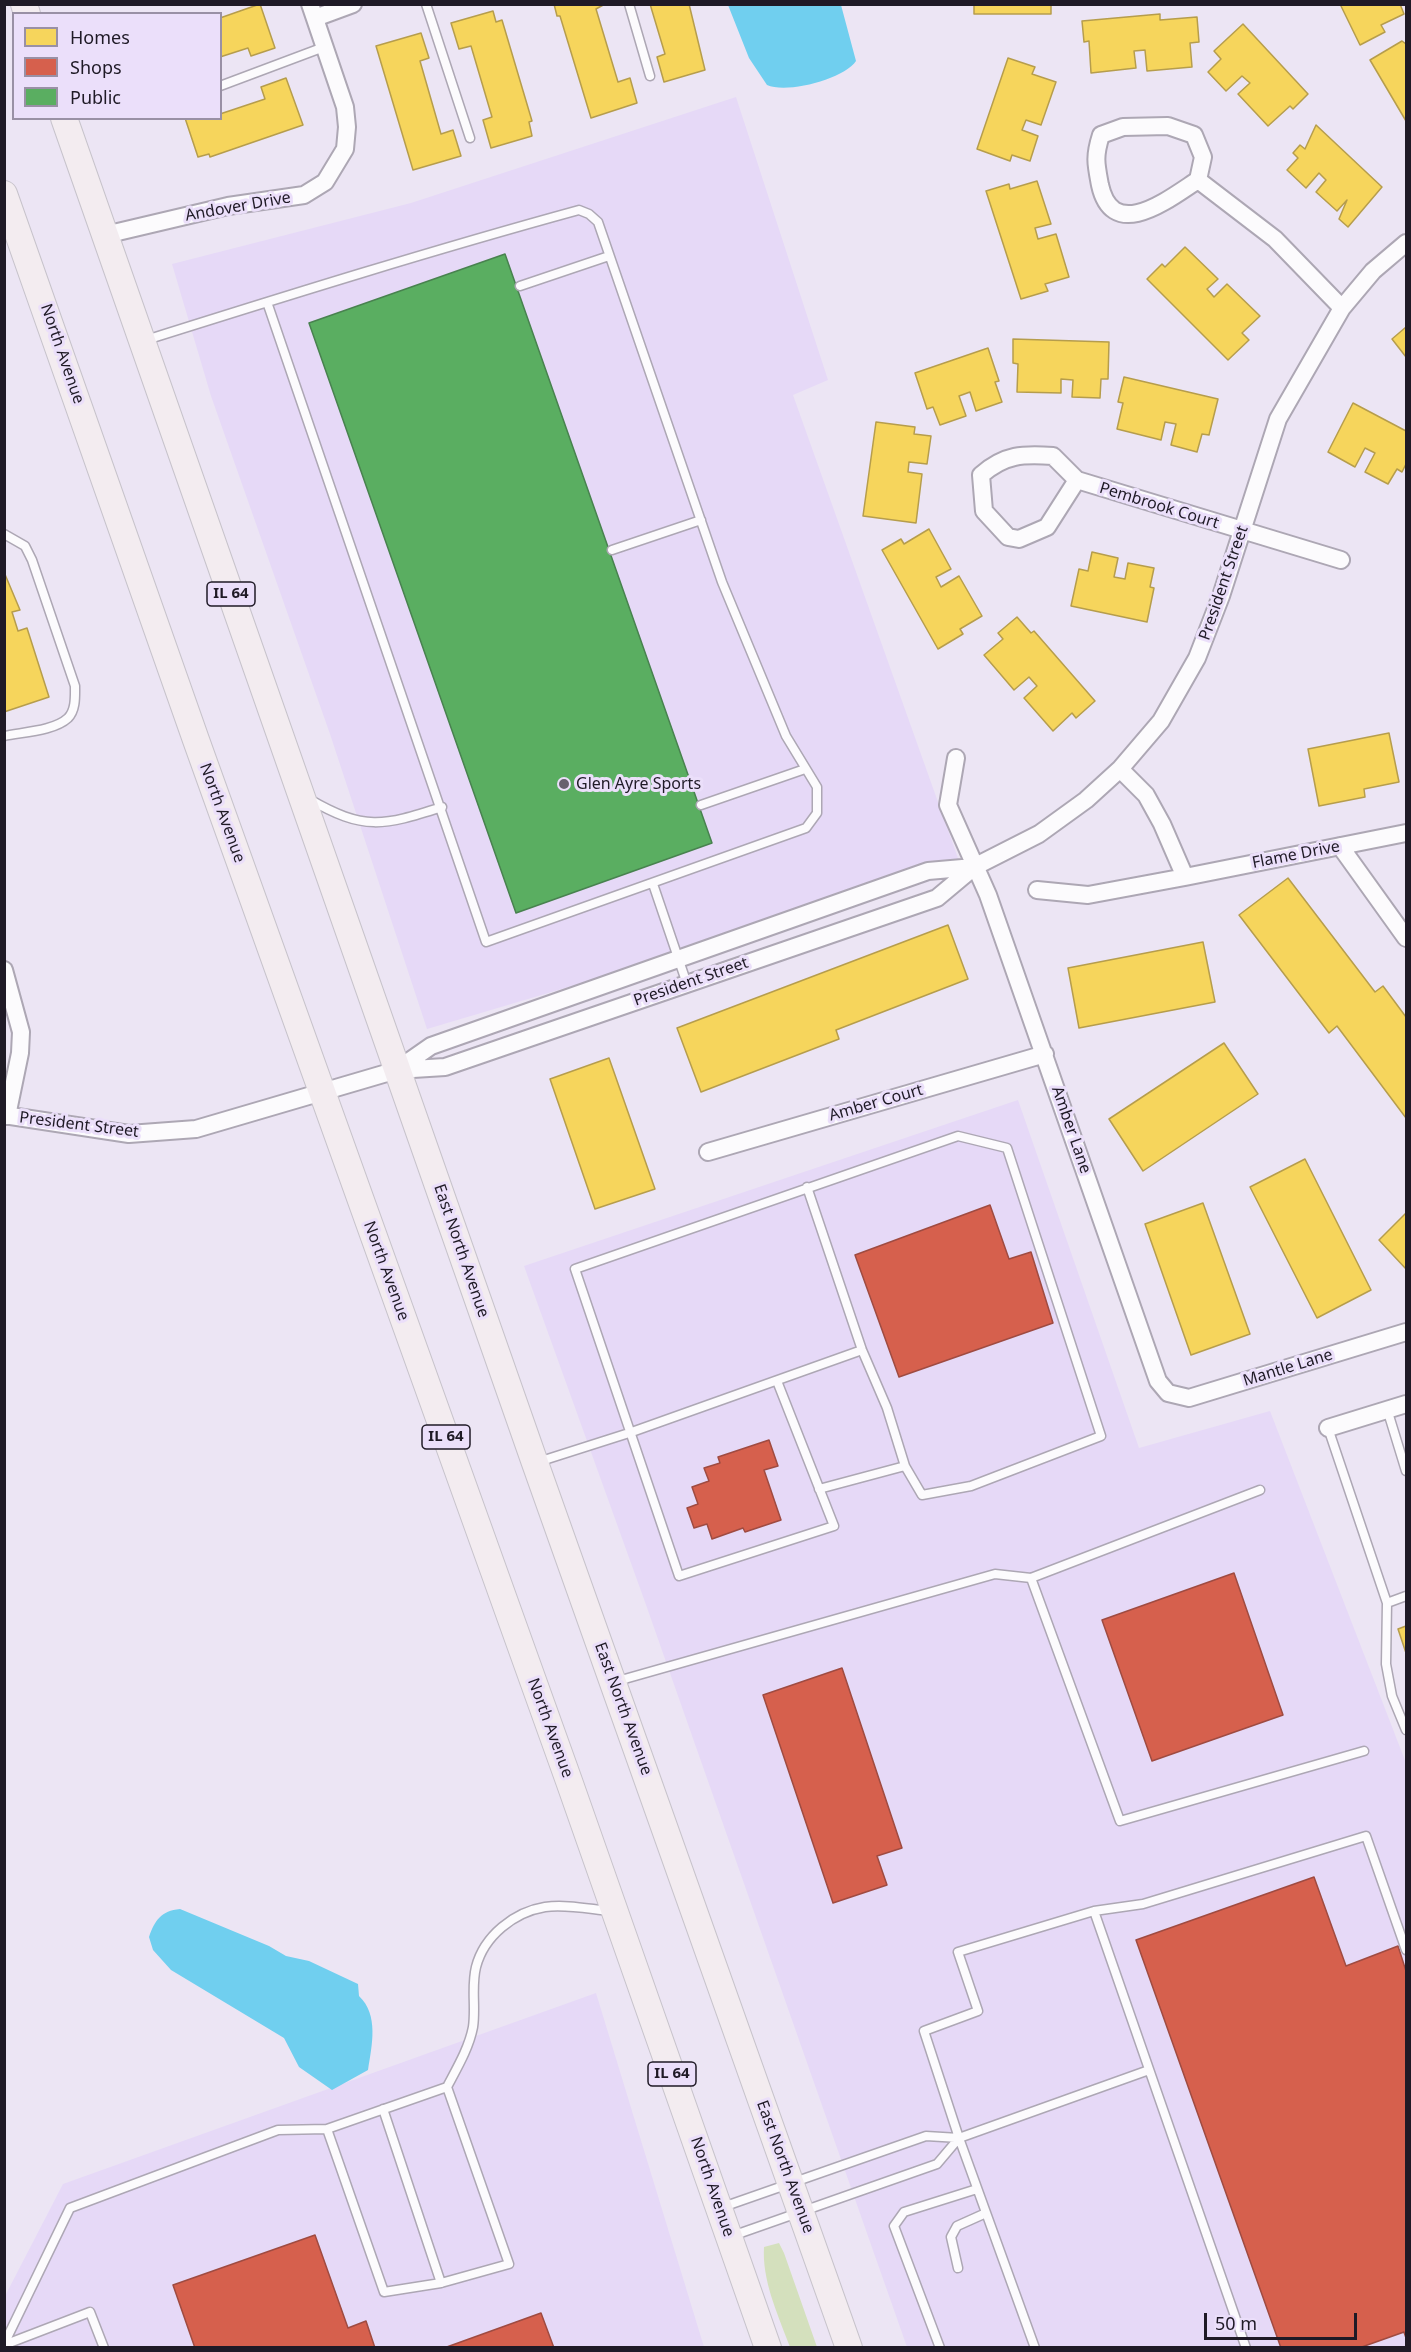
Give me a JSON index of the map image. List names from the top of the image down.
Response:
{
  "streets": {
    "main road": ["North Avenue", "IL 64", "East North Avenue"],
    "street": [
      "Andover Drive",
      "Pembrook Court",
      "President Street",
      "Flame Drive",
      "Amber Court",
      "Amber Lane",
      "Mantle Lane"
    ]
  },
  "crossings": [
    ["Andover Drive", "IL 64"],
    ["North Avenue", "President Street"],
    ["Pembrook Court", "President Street"],
    ["President Street", "IL 64"],
    ["President Street", "Amber Lane"],
    ["President Street", "East North Avenue"],
    ["IL 64", "East North Avenue"],
    ["Amber Court", "Amber Lane"],
    ["Amber Lane", "Mantle Lane"]
  ],
  "places": ["Glen Ayre Sports"],
  "legend": ["Homes", "Shops", "Public"],
  "scale_bar": "50 m"
}
